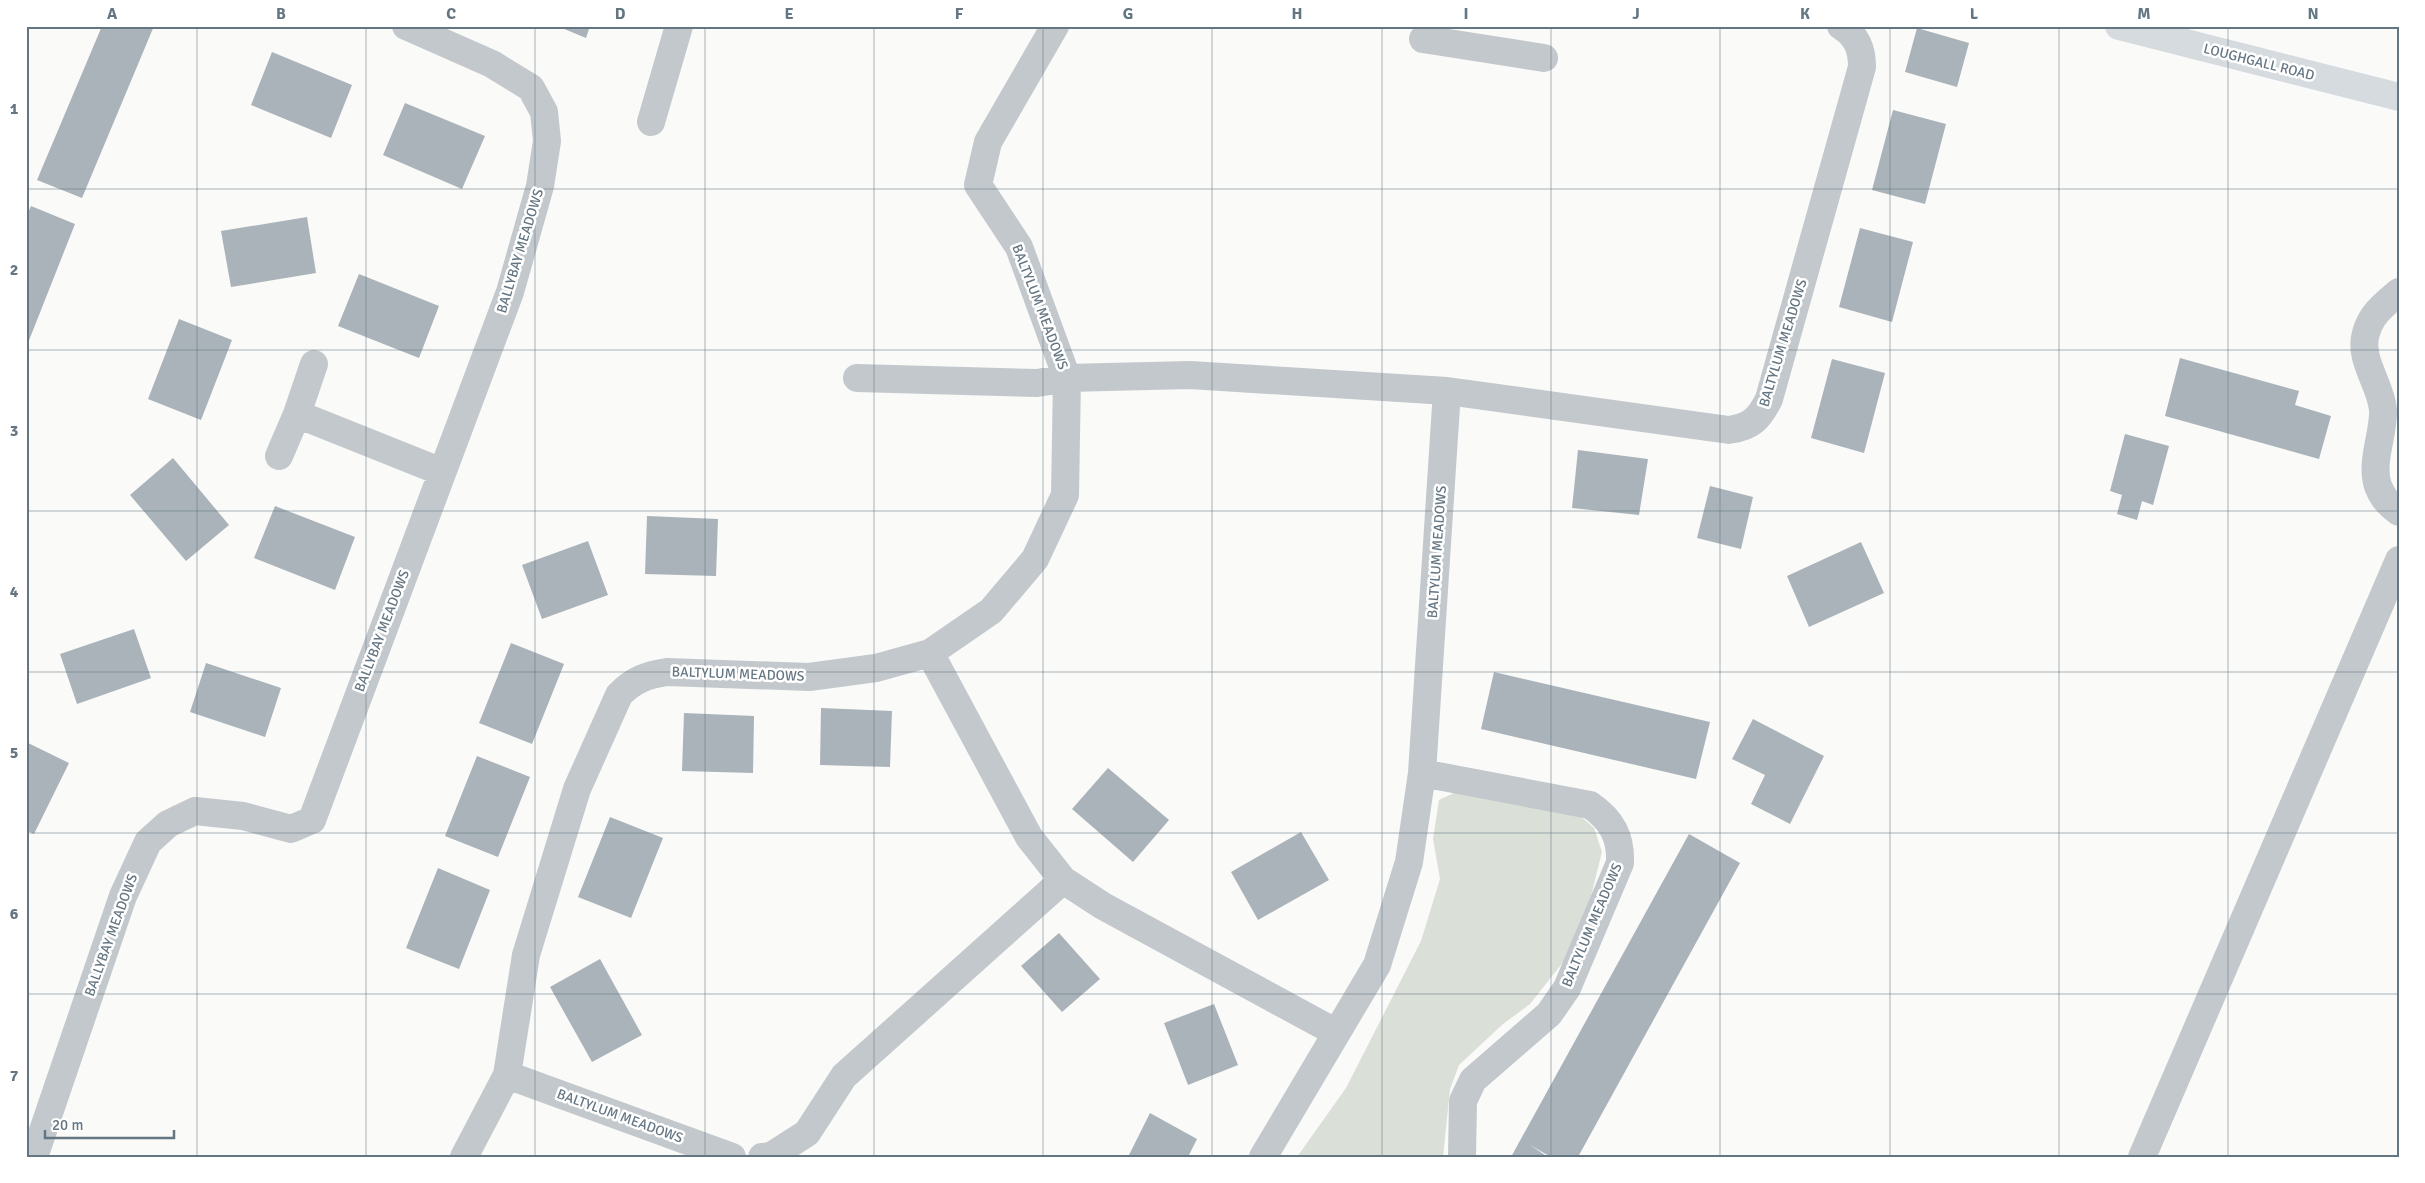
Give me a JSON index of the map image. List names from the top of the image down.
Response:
{
  "streets": {
    "main road": ["LOUGHGALL ROAD"],
    "street": ["BALLYBAY MEADOWS", "BALTYLUM MEADOWS"]
  },
  "scale_bar": "20 m",
  "grid": {
    "columns": [
      "A",
      "B",
      "C",
      "D",
      "E",
      "F",
      "G",
      "H",
      "I",
      "J",
      "K",
      "L",
      "M",
      "N"
    ],
    "rows": [
      "1",
      "2",
      "3",
      "4",
      "5",
      "6",
      "7"
    ]
  }
}
